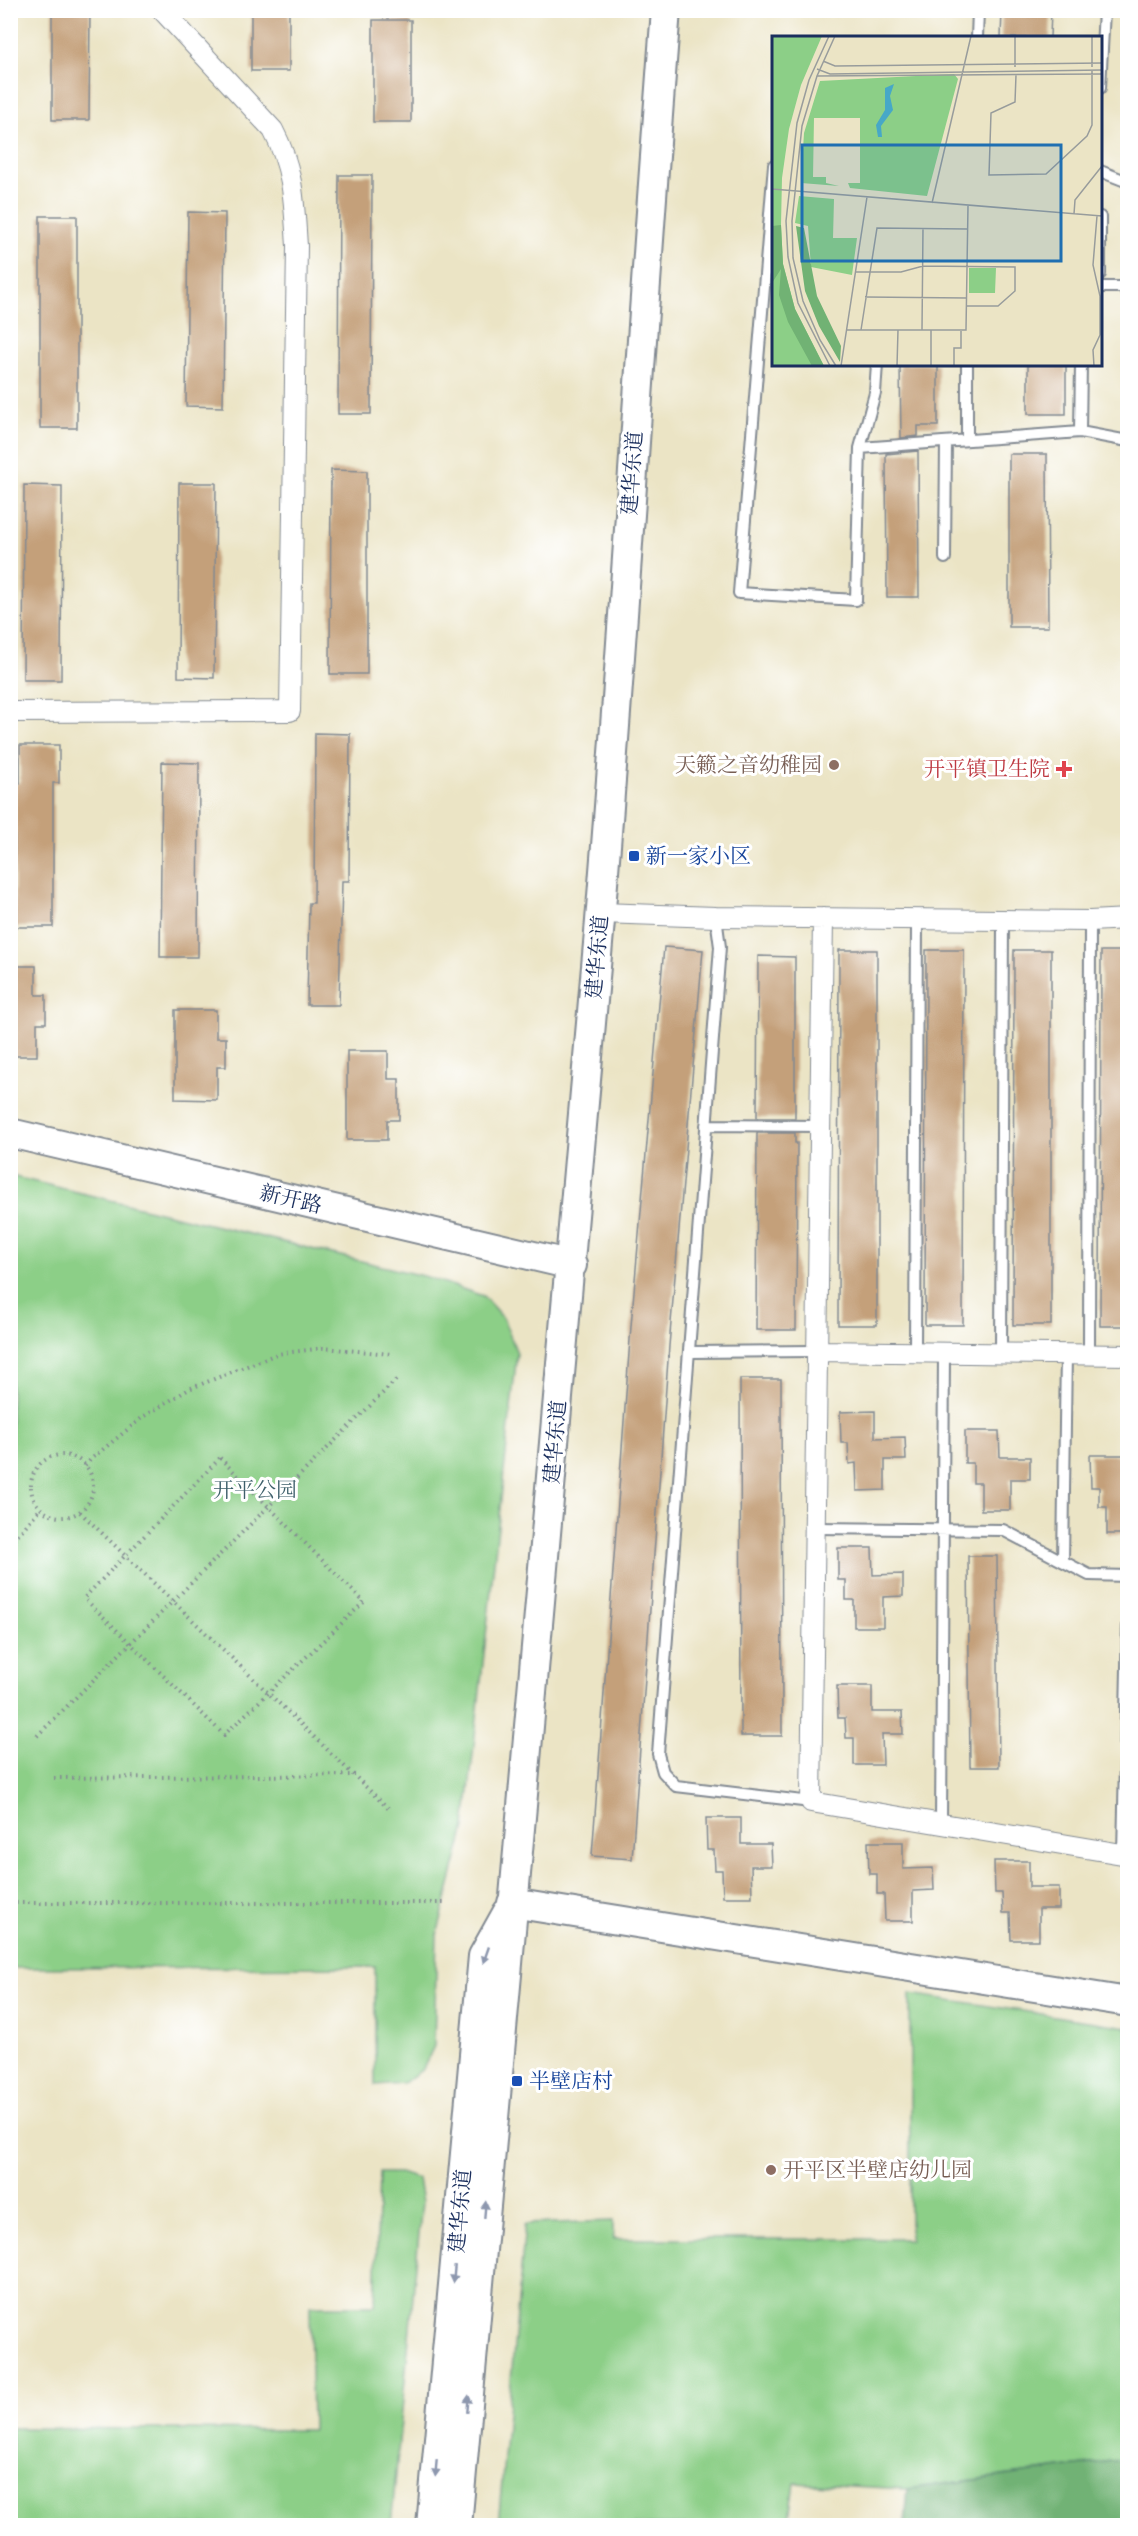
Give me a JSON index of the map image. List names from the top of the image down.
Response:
{
  "streets": {
    "main road": ["建华东道", "新开路"]
  },
  "crossings": [
    ["建华东道", "新开路"]
  ],
  "parks": ["开平公园"],
  "places": {
    "other": ["天籁之音幼稚园", "开平区半壁店幼儿园"],
    "health": ["开平镇卫生院"],
    "transit": ["新一家小区", "半壁店村"]
  }
}
